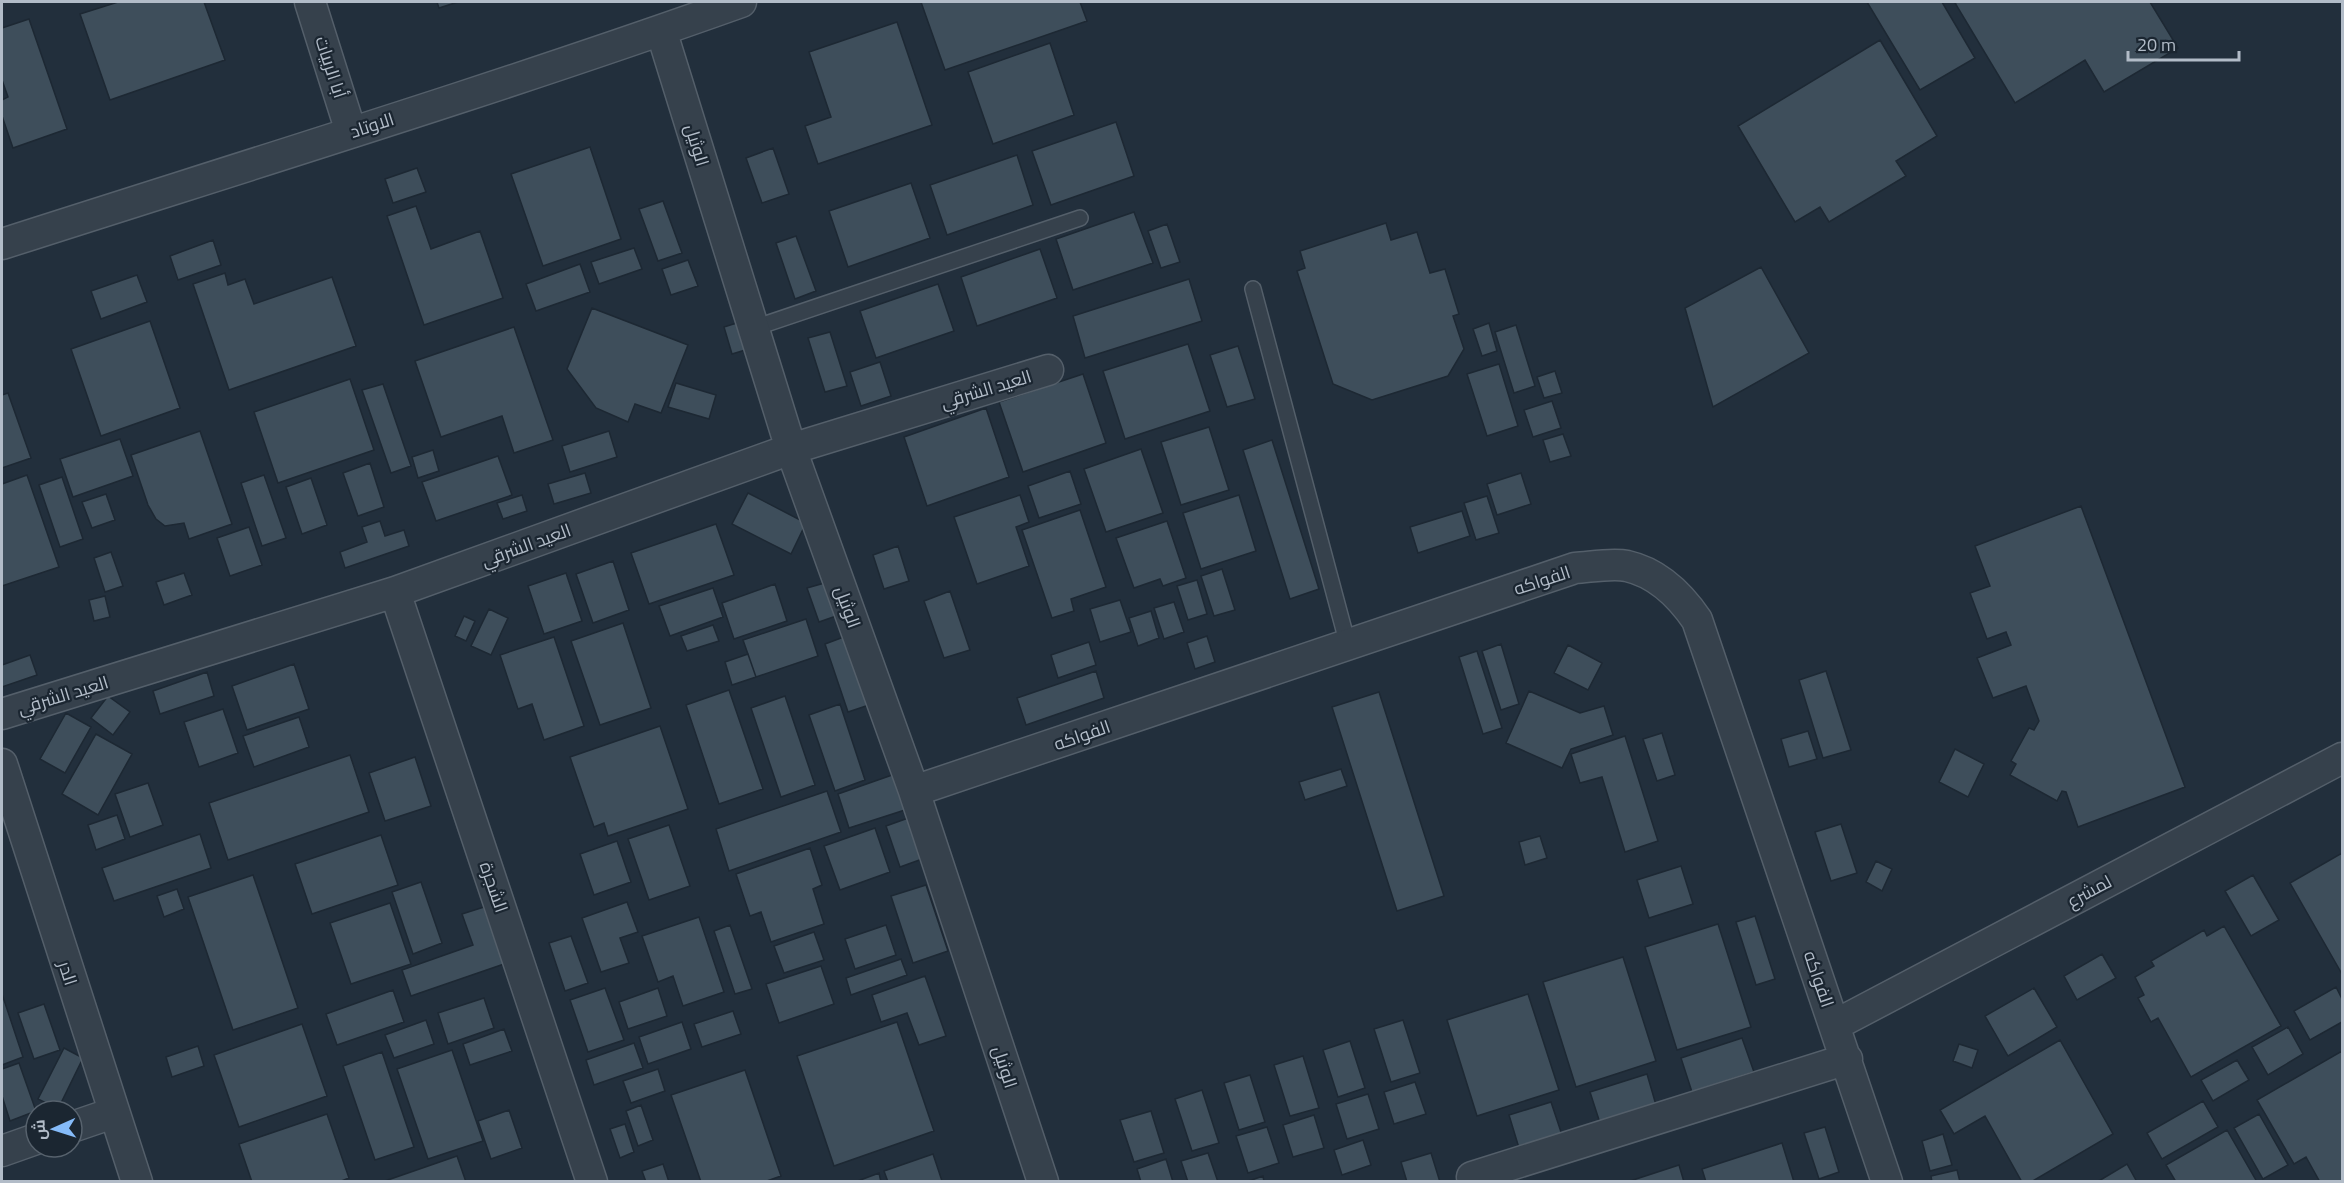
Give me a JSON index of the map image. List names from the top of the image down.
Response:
{
  "streets": {
    "street": [
      "أبا الربيات",
      "الاوتاد",
      "الوثيل",
      "العيد الشرقي",
      "الفواكه",
      "الشجرة",
      "لمشرع",
      "الدر"
    ]
  },
  "crossings": [
    ["أبا الربيات", "الاوتاد"],
    ["الاوتاد", "الوثيل"],
    ["الوثيل", "العيد الشرقي"],
    ["الوثيل", "الفواكه"],
    ["العيد الشرقي", "الشجرة"],
    ["الفواكه", "لمشرع"]
  ],
  "scale_bar": "20 m",
  "north": "left"
}
